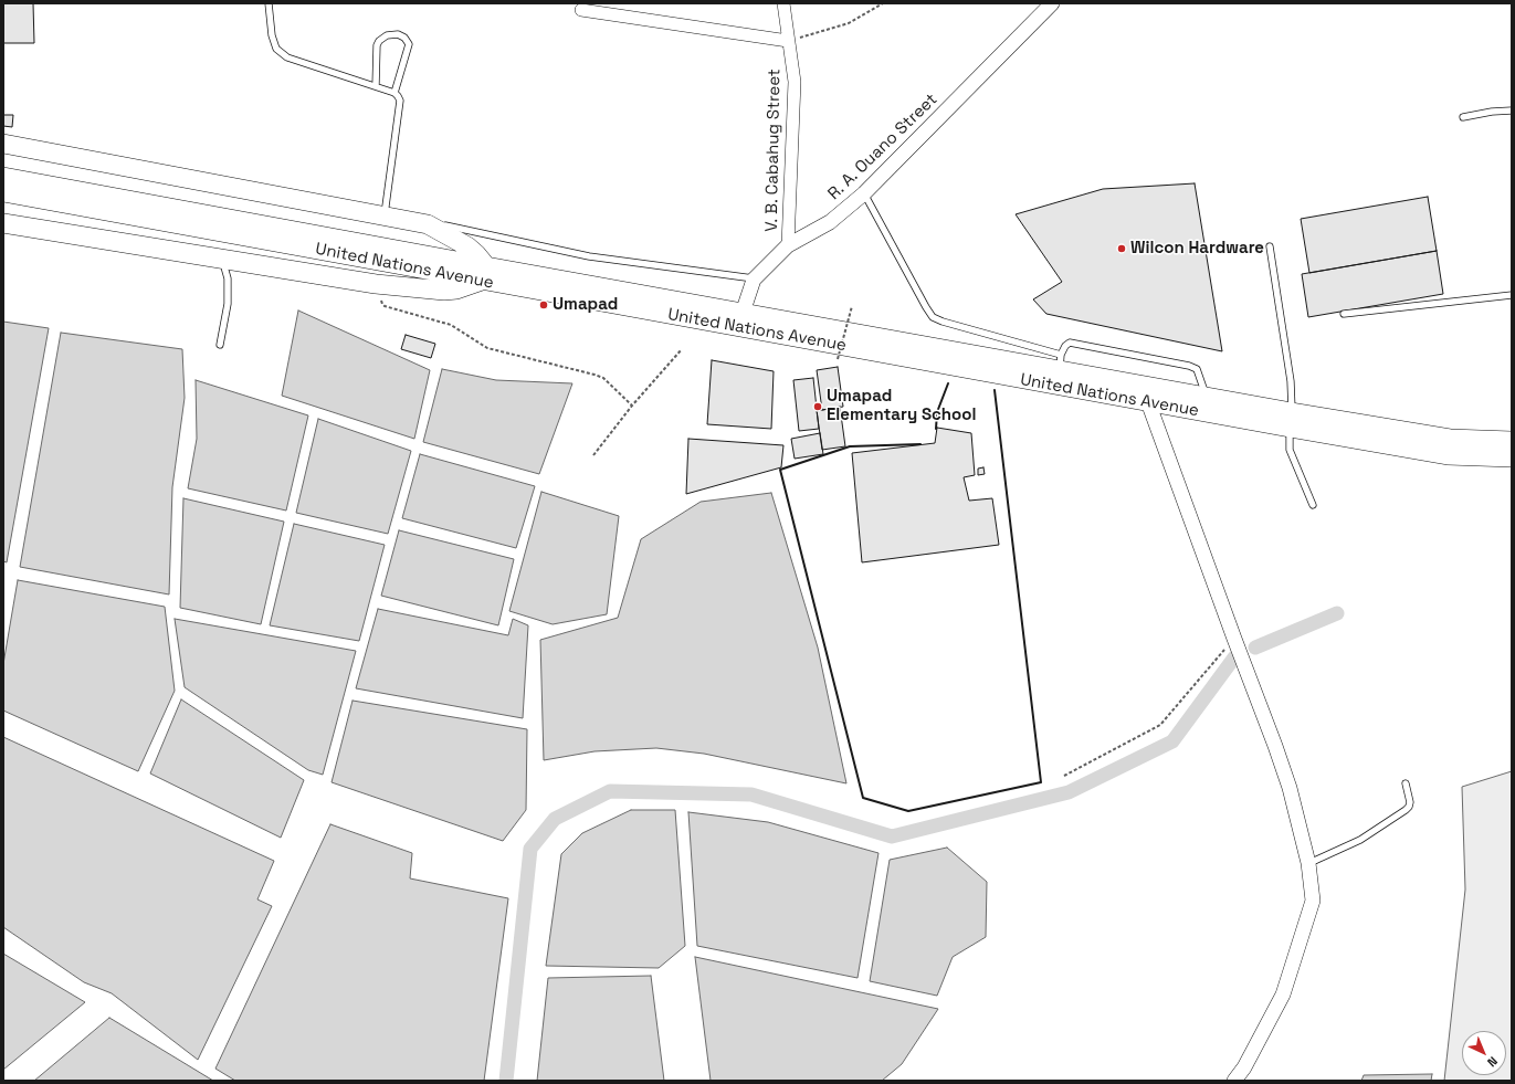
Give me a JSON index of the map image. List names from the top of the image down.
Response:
{
  "streets": {
    "main road": ["United Nations Avenue"],
    "street": ["R. A. Ouano Street", "V. B. Cabahug Street"]
  },
  "crossings": [
    ["R. A. Ouano Street", "V. B. Cabahug Street"],
    ["R. A. Ouano Street", "United Nations Avenue"]
  ],
  "places": ["Wilcon Hardware", "Umapad", "Umapad Elementary School"],
  "north": "bottom right"
}
